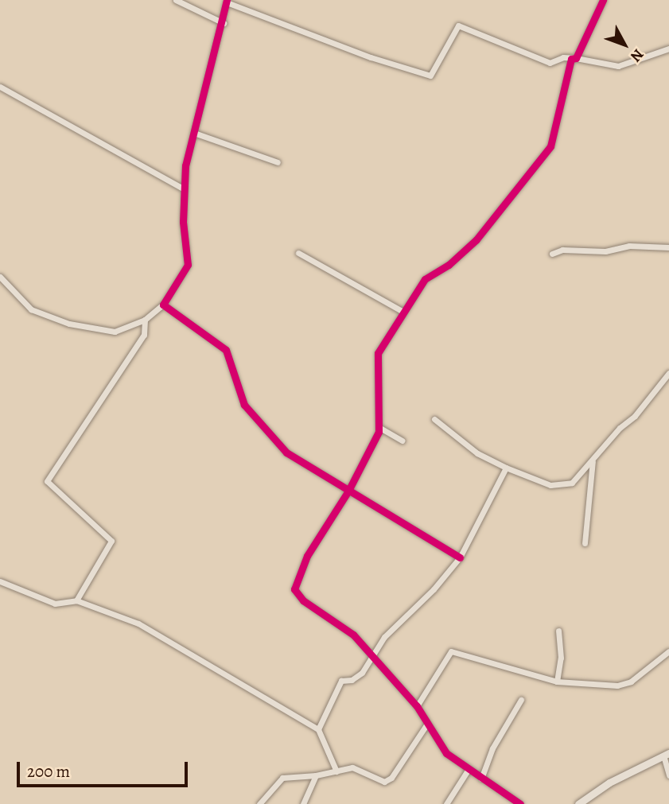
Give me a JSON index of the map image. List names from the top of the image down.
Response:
{
  "scale_bar": "200 m",
  "north": "bottom right"
}
